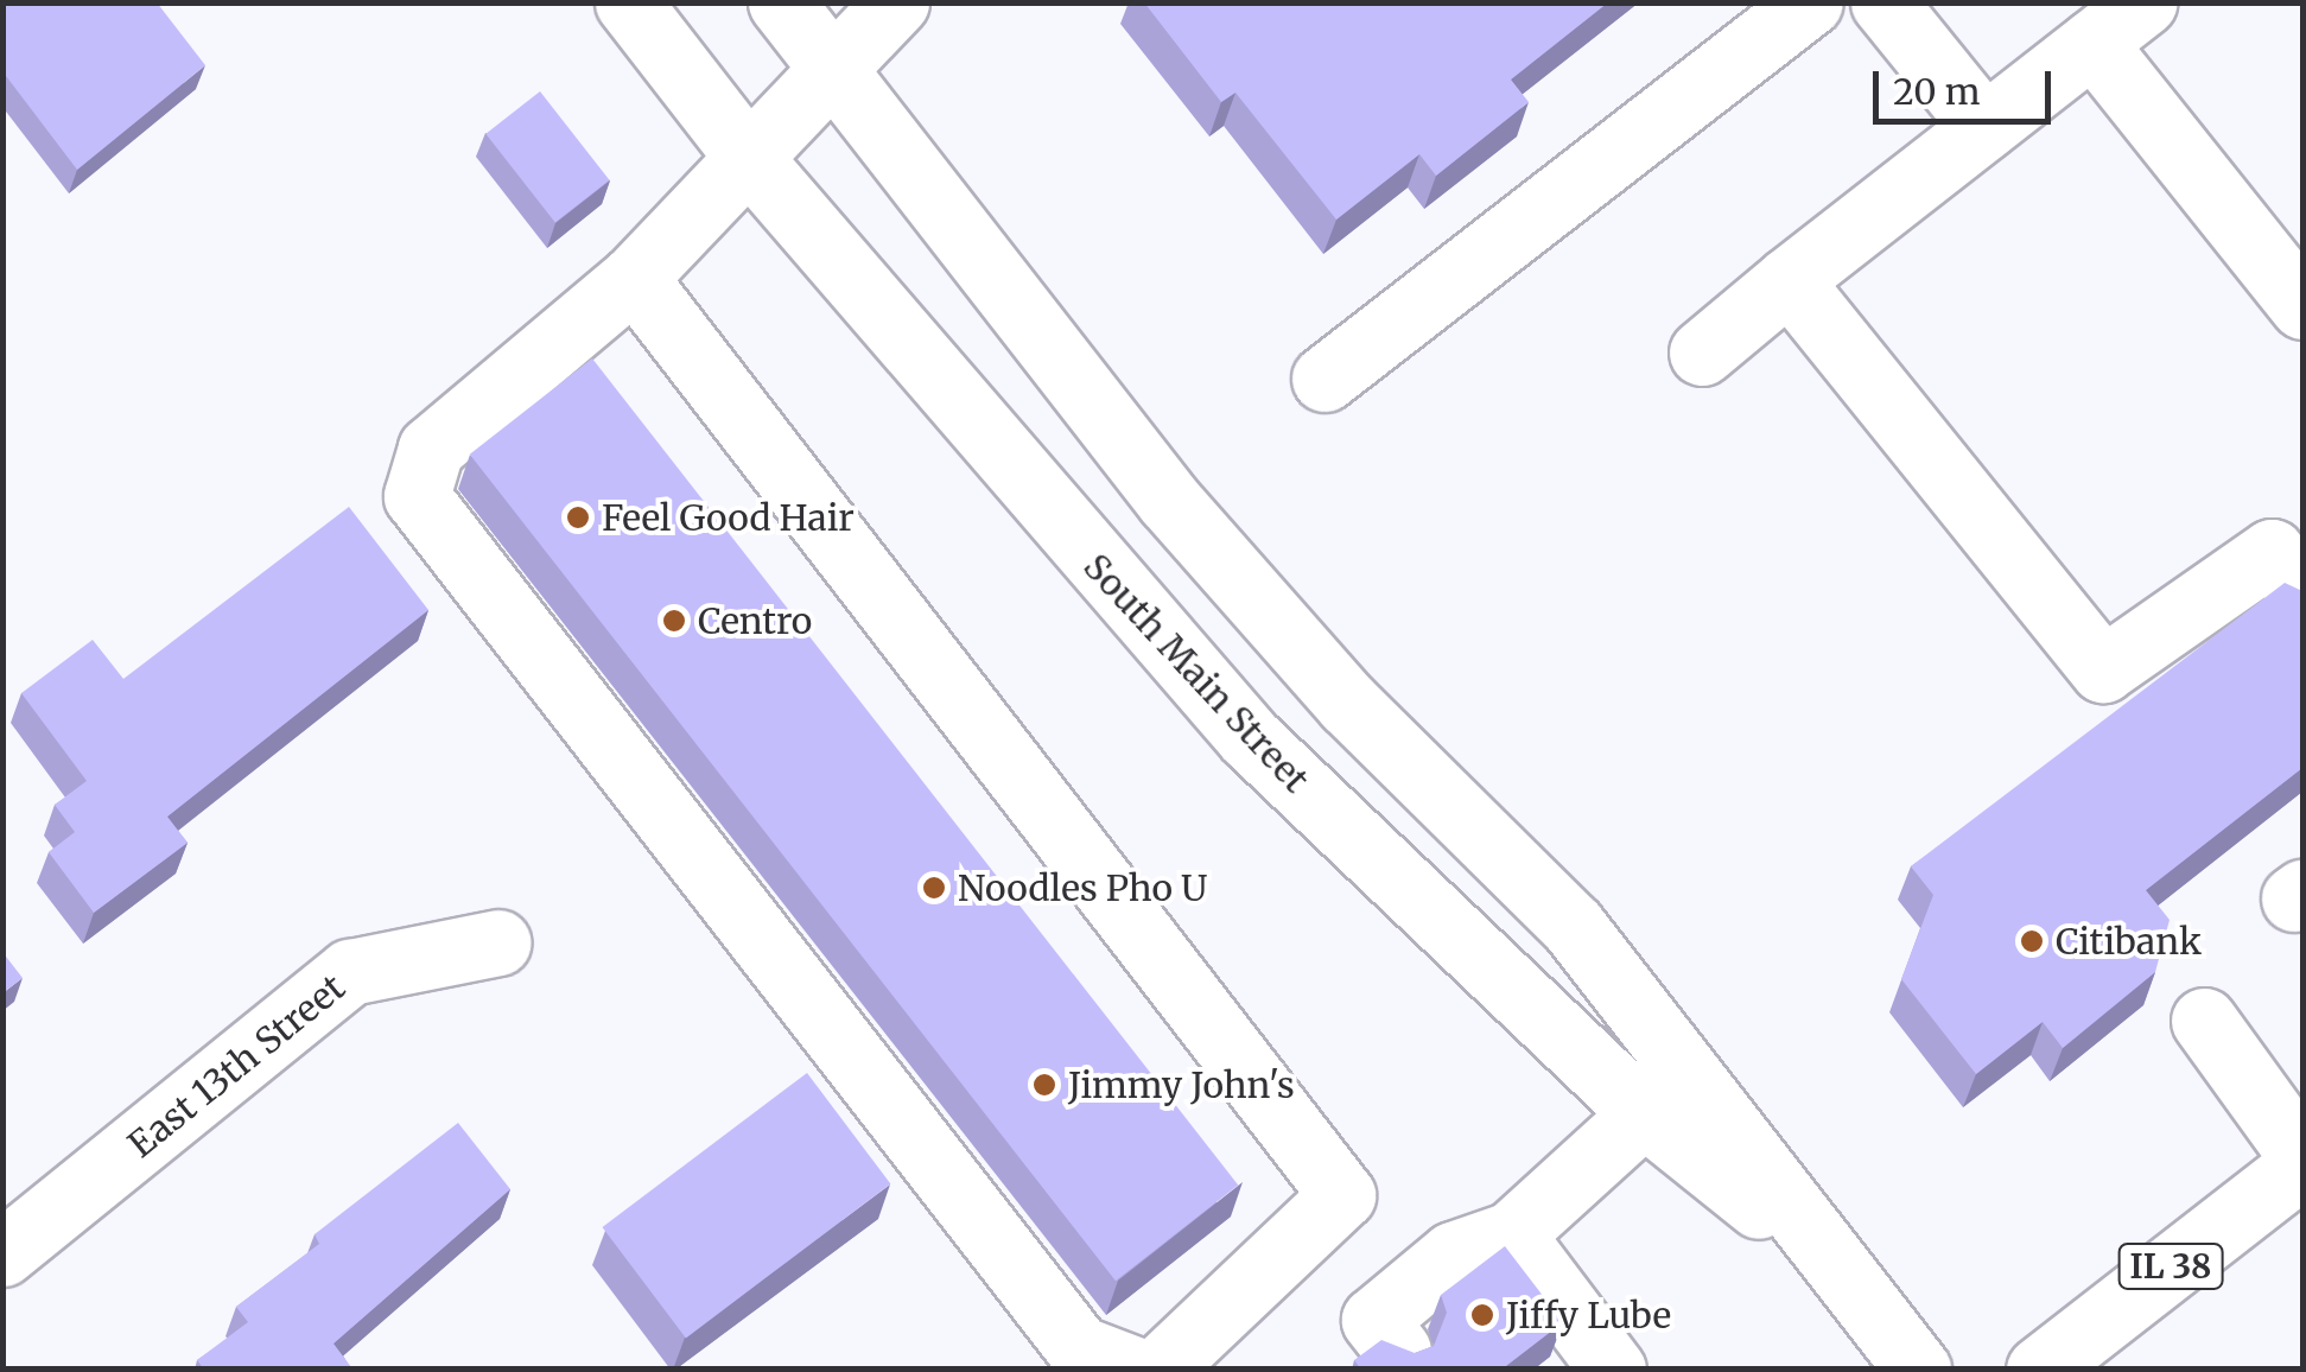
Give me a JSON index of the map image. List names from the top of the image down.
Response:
{
  "streets": {
    "street": ["South Main Street", "East 13th Street", "IL 38"]
  },
  "places": [
    "Feel Good Hair",
    "Centro",
    "Noodles Pho U",
    "Citibank",
    "Jimmy John's",
    "Jiffy Lube"
  ],
  "scale_bar": "20 m"
}
